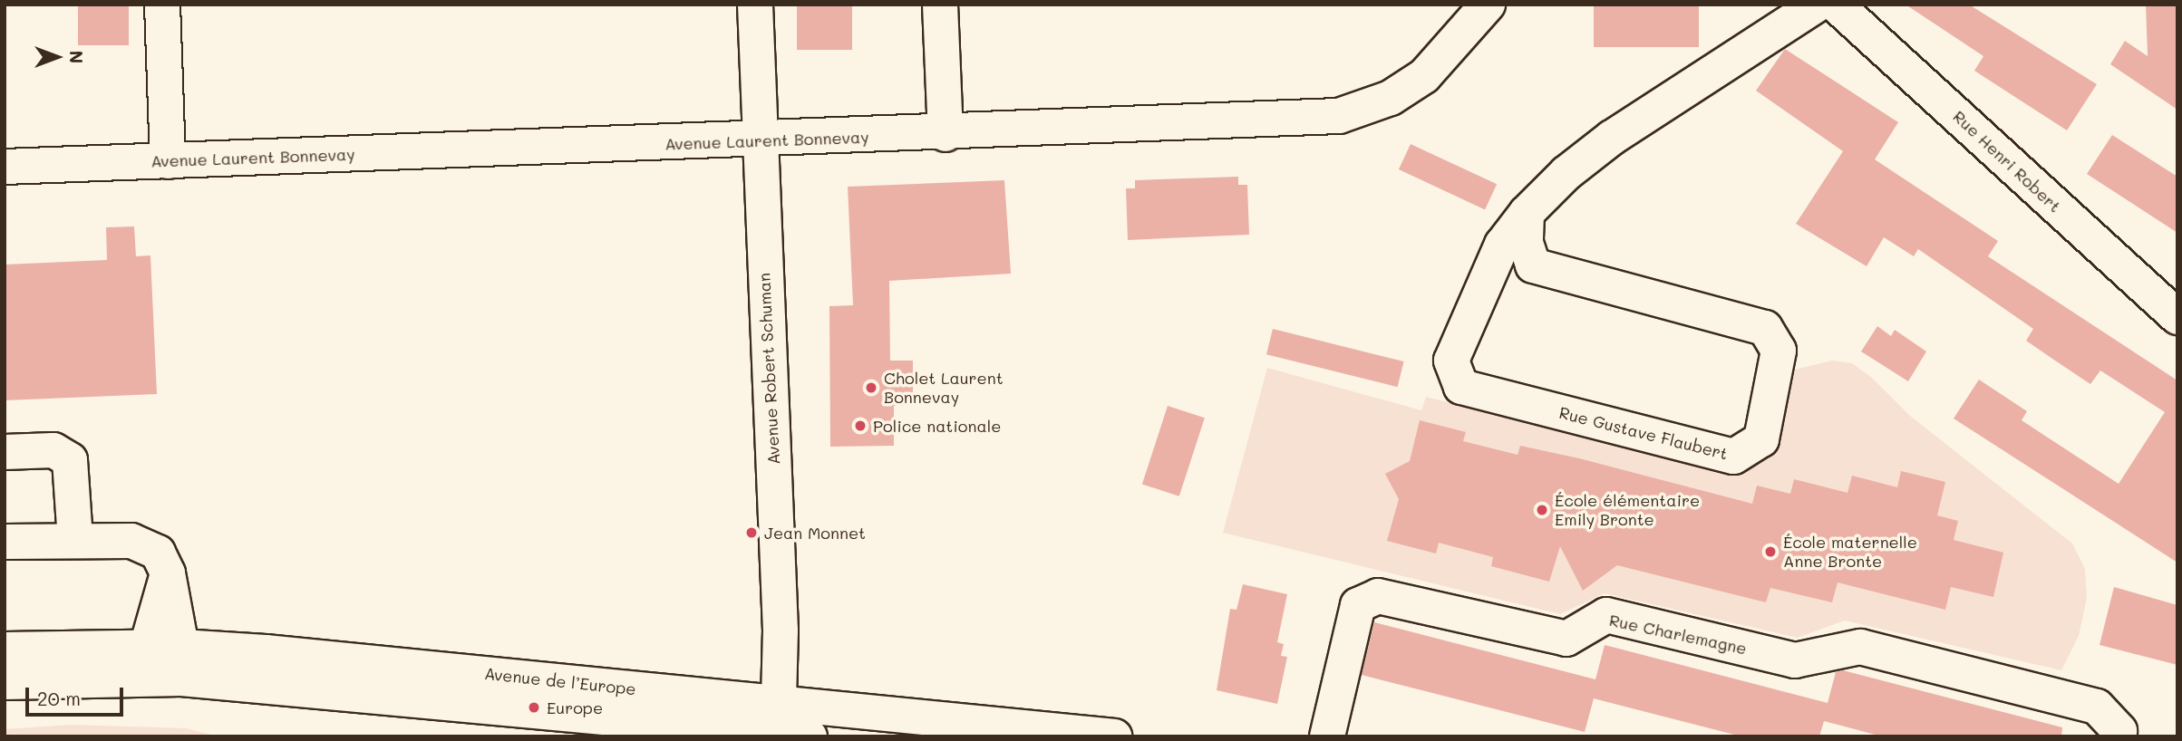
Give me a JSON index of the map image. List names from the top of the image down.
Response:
{
  "streets": {
    "street": [
      "Avenue Laurent Bonnevay",
      "Rue Henri Robert",
      "Avenue Robert Schuman",
      "Rue Gustave Flaubert",
      "Rue Charlemagne",
      "Avenue de l’Europe"
    ]
  },
  "crossings": [
    ["Avenue Laurent Bonnevay", "Avenue Robert Schuman"],
    ["Avenue Robert Schuman", "Avenue de l’Europe"]
  ],
  "places": [
    "Cholet Laurent Bonnevay",
    "Police nationale",
    "École élémentaire Emily Bronte",
    "Jean Monnet",
    "École maternelle Anne Bronte",
    "Europe"
  ],
  "scale_bar": "20 m",
  "north": "right"
}
